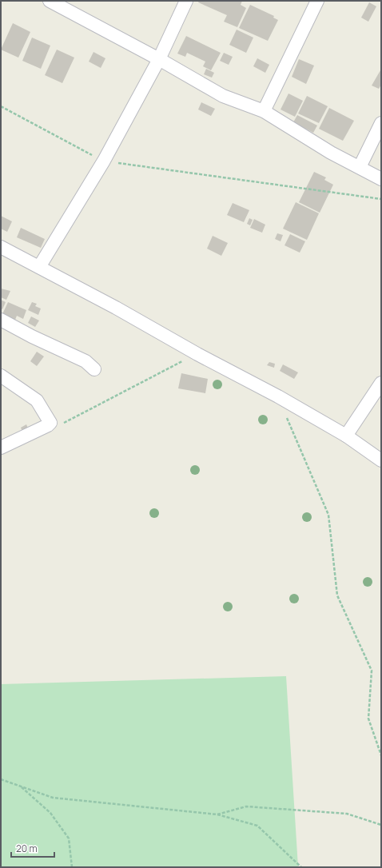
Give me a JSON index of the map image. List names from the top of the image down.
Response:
{
  "scale_bar": "20 m"
}
